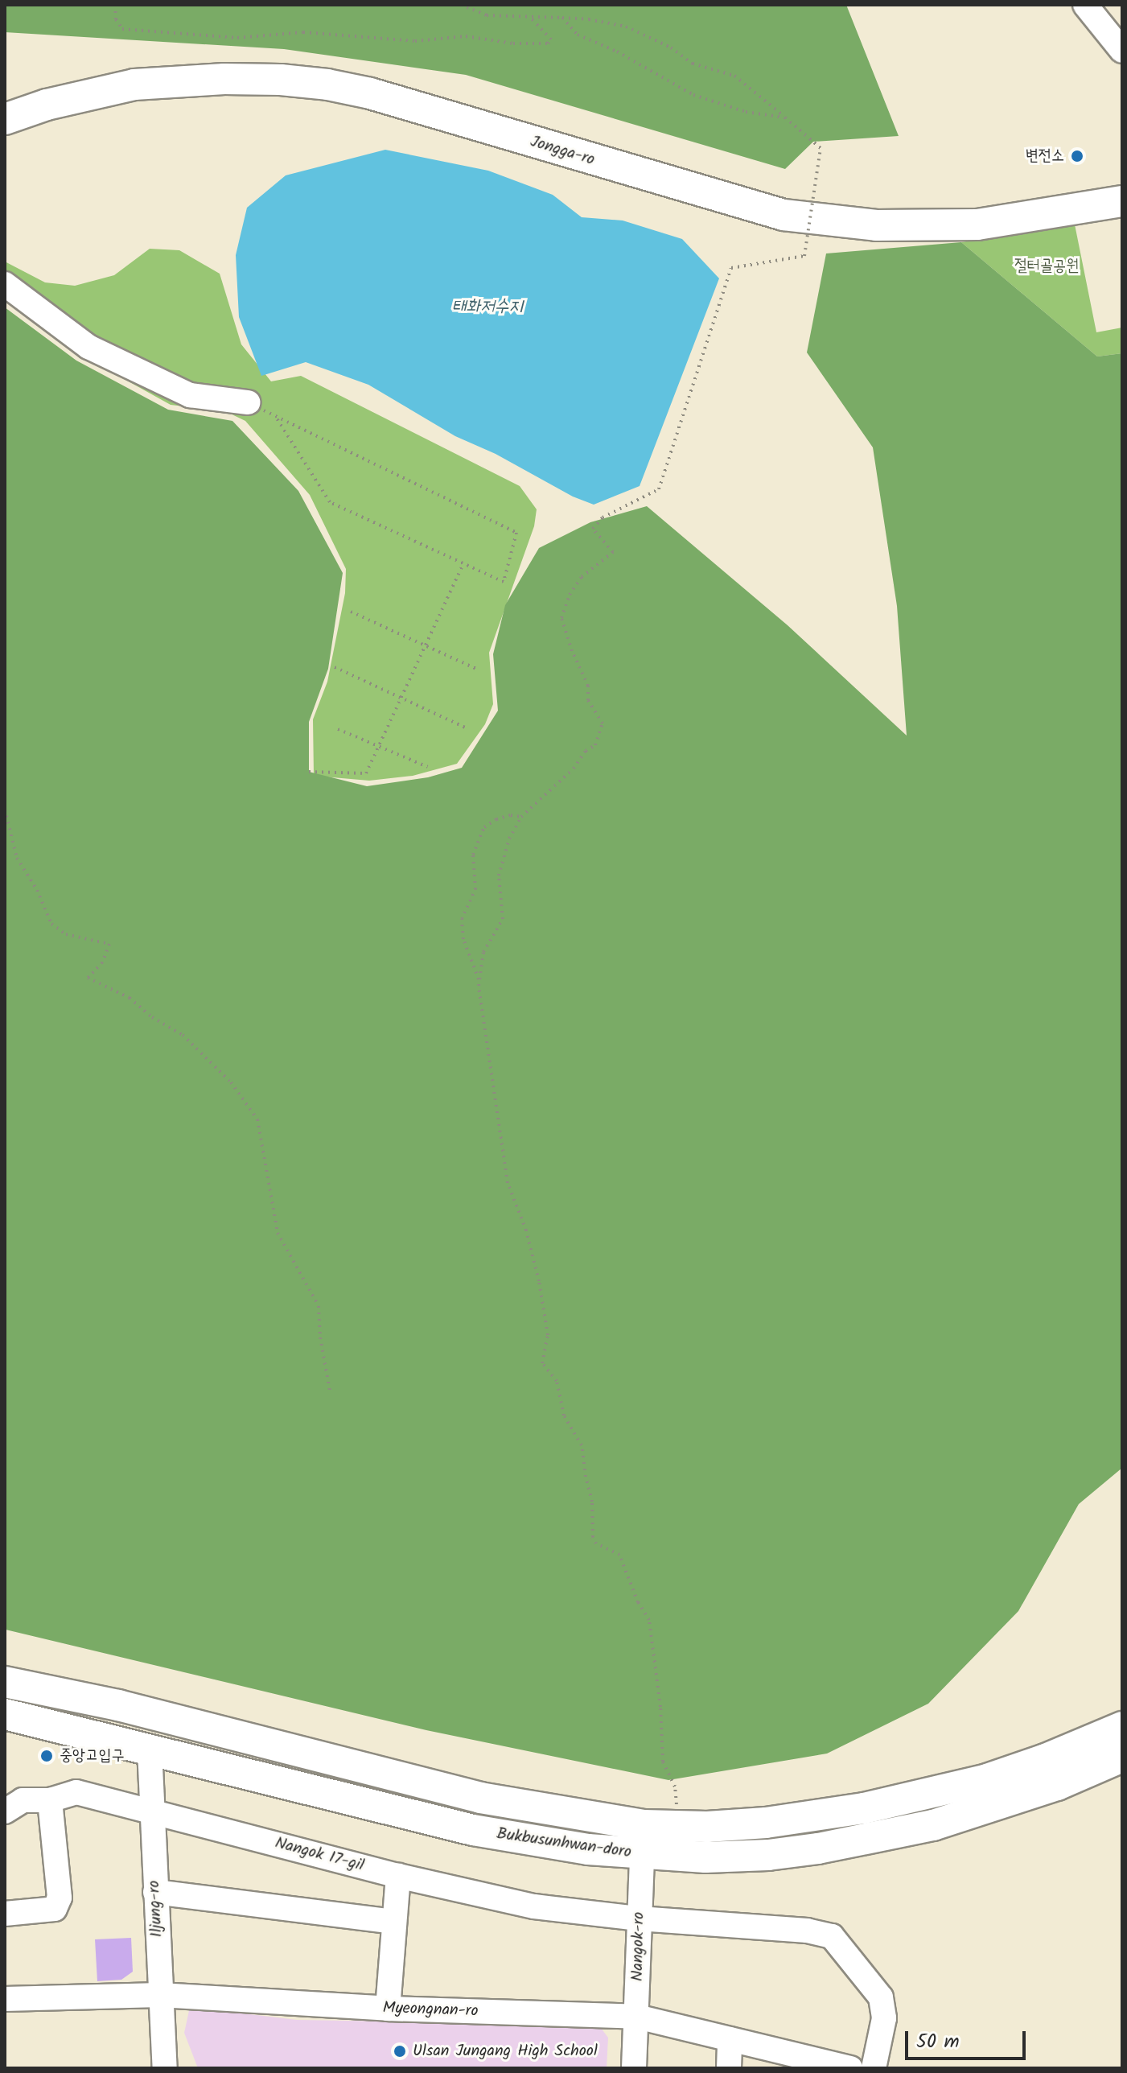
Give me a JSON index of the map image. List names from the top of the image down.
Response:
{
  "streets": {
    "main road": ["Jongga-ro", "Bukbusunhwan-doro"],
    "street": [
      "Nangok 17-gil",
      "Iljung-ro",
      "Nangok-ro",
      "Myeongnan-ro"
    ]
  },
  "crossings": [
    ["Bukbusunhwan-doro", "Iljung-ro"],
    ["Bukbusunhwan-doro", "Nangok-ro"],
    ["Nangok 17-gil", "Iljung-ro"],
    ["Nangok 17-gil", "Nangok-ro"],
    ["Iljung-ro", "Myeongnan-ro"],
    ["Nangok-ro", "Myeongnan-ro"]
  ],
  "water": ["태화저수지"],
  "parks": ["절터골공원"],
  "places": ["변전소", "중앙고입구", "Ulsan Jungang High School"],
  "scale_bar": "50 m"
}
